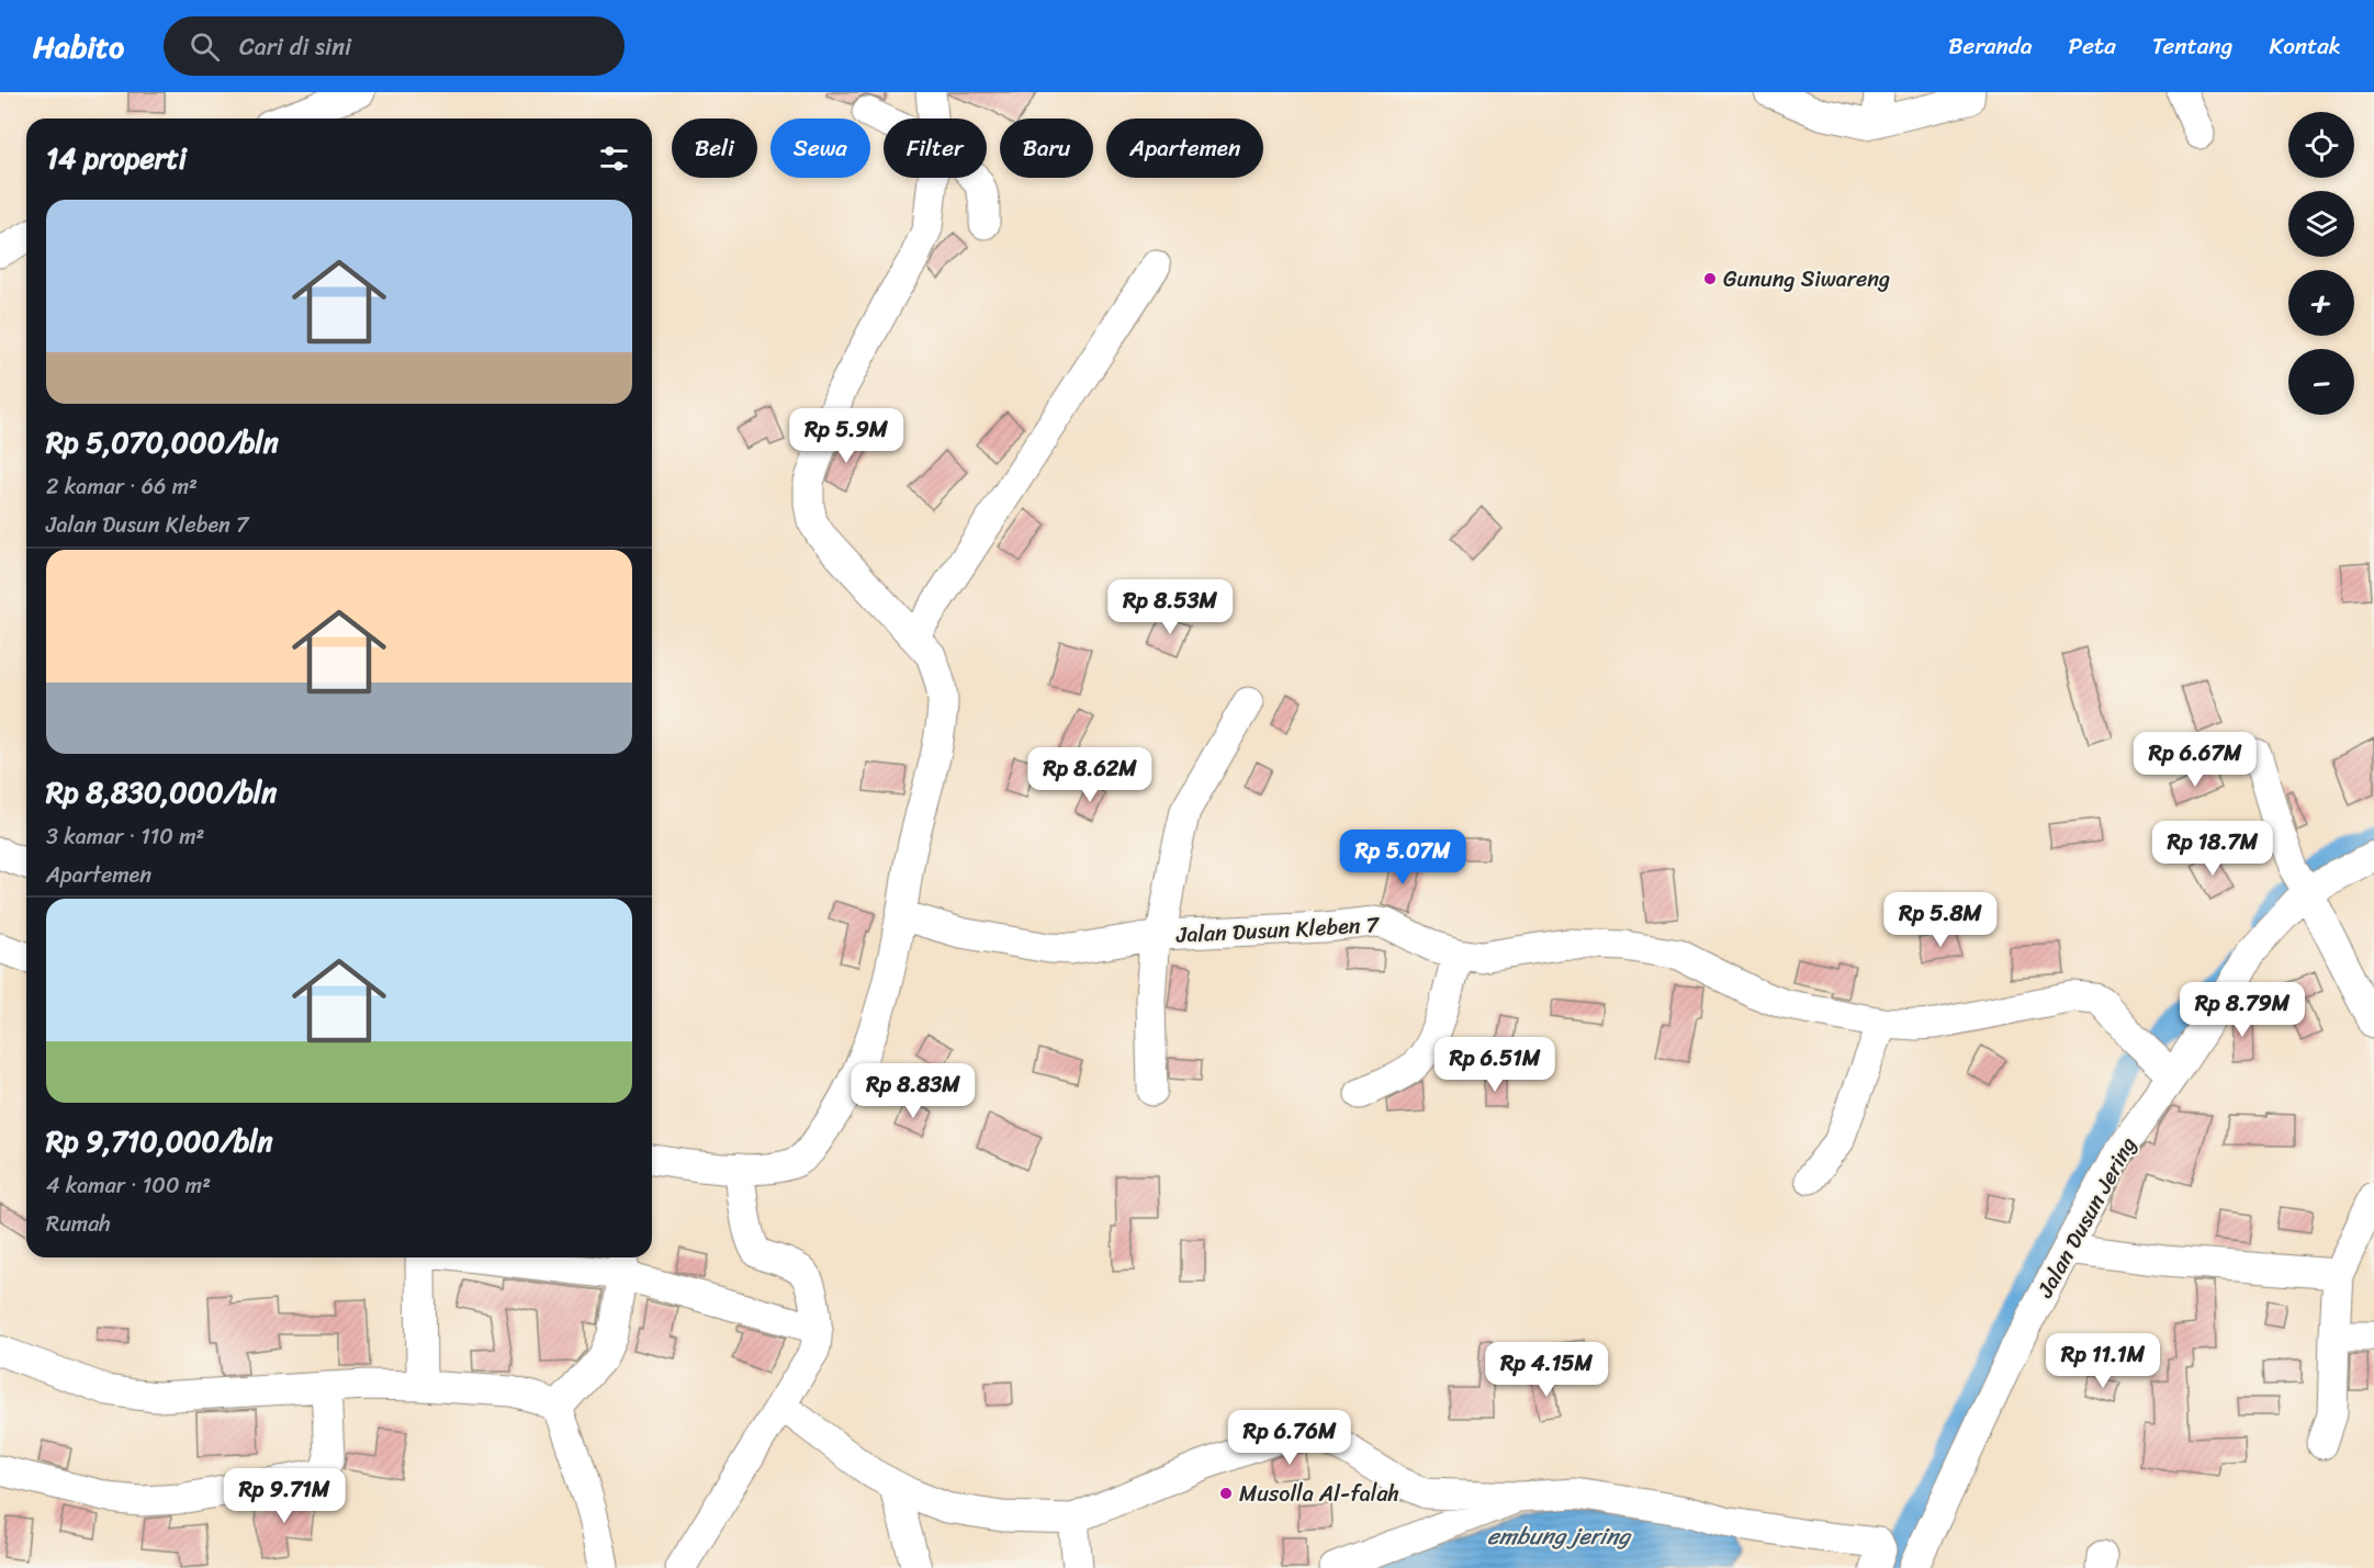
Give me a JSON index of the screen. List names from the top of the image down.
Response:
{
  "streets": {
    "street": ["Jalan Dusun Kleben 7", "Jalan Dusun Jering"]
  },
  "crossings": [
    ["Jalan Dusun Kleben 7", "Jalan Dusun Jering"]
  ],
  "water": ["embung jering"],
  "places": ["Gunung Siwareng", "Musolla Al-falah"],
  "page": {
    "header": "Habito",
    "search": "Cari di sini",
    "nav": [
      "Beranda",
      "Peta",
      "Tentang",
      "Kontak"
    ],
    "map_buttons": ["+", "−"],
    "chip": [
      "Beli",
      "Sewa",
      "Filter",
      "Baru",
      "Apartemen"
    ],
    "heading": "14 properti",
    "list": [
      {
        "name": "Rp 5,070,000/bln",
        "note": "2 kamar · 66 m² · Jalan Dusun Kleben 7"
      },
      {
        "name": "Rp 8,830,000/bln",
        "note": "3 kamar · 110 m² · Apartemen"
      },
      {
        "name": "Rp 9,710,000/bln",
        "note": "4 kamar · 100 m² · Rumah"
      }
    ],
    "price": [
      "Rp 5.9M",
      "Rp 8.53M",
      "Rp 6.67M",
      "Rp 8.62M",
      "Rp 18.7M",
      "Rp 5.07M",
      "Rp 5.8M",
      "Rp 8.79M",
      "Rp 6.51M",
      "Rp 8.83M",
      "Rp 11.1M",
      "Rp 4.15M",
      "Rp 6.76M",
      "Rp 9.71M"
    ]
  }
}
